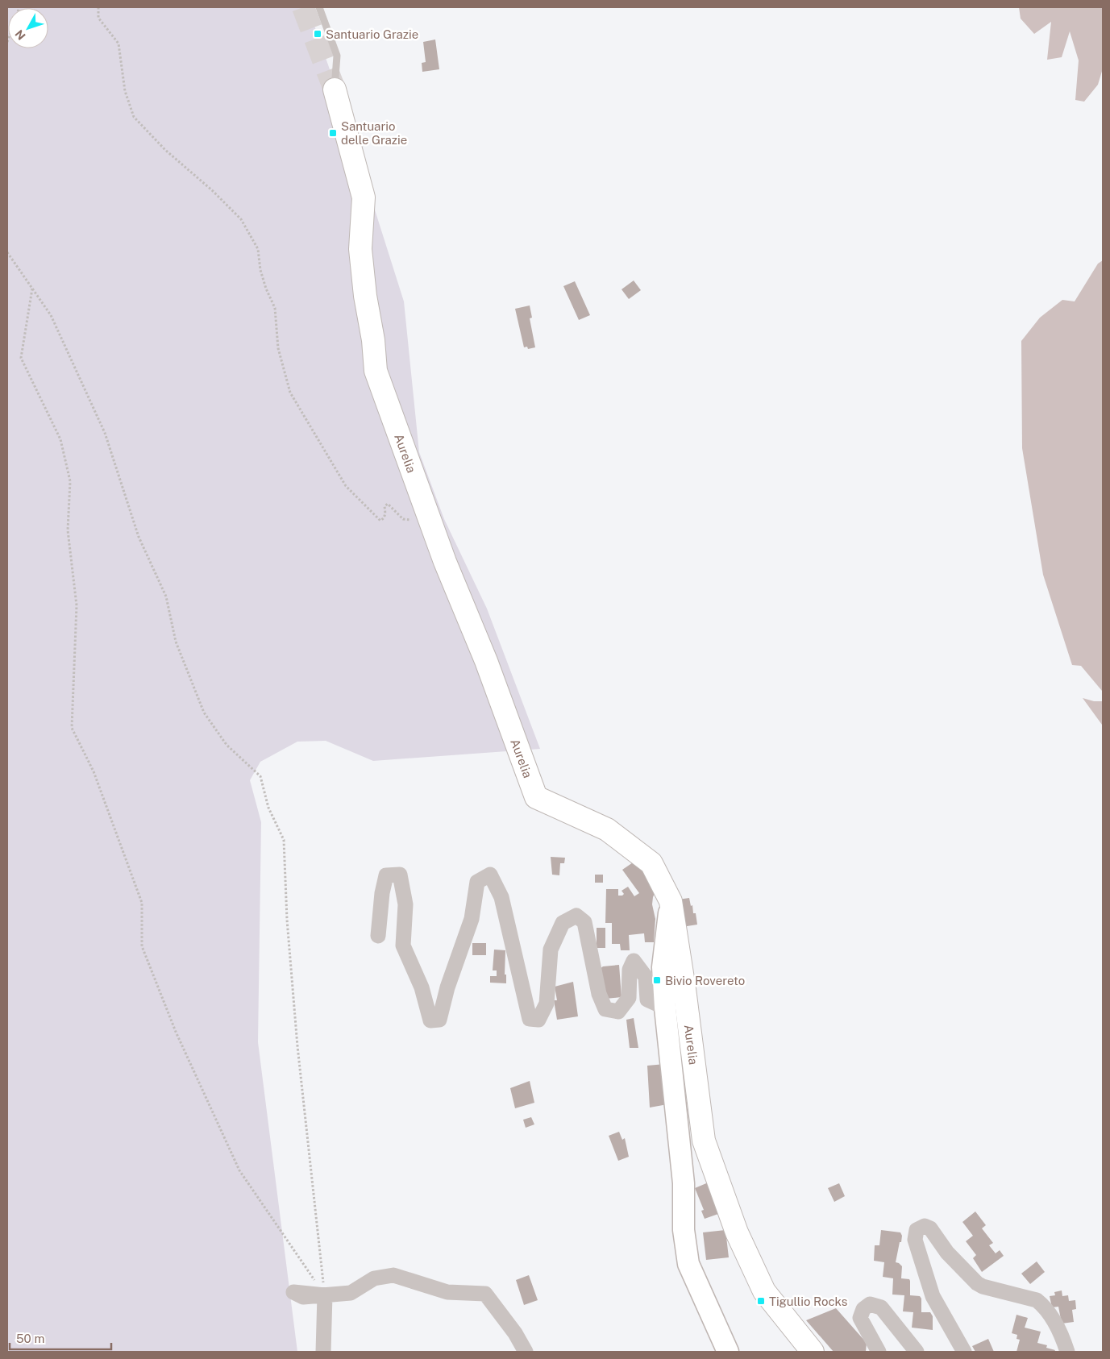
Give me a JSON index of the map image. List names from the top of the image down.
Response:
{
  "streets": {
    "main road": ["Aurelia"]
  },
  "places": {
    "transit": [
      "Santuario Grazie",
      "Santuario delle Grazie",
      "Bivio Rovereto",
      "Tigullio Rocks"
    ]
  },
  "scale_bar": "50 m",
  "north": "bottom left"
}
